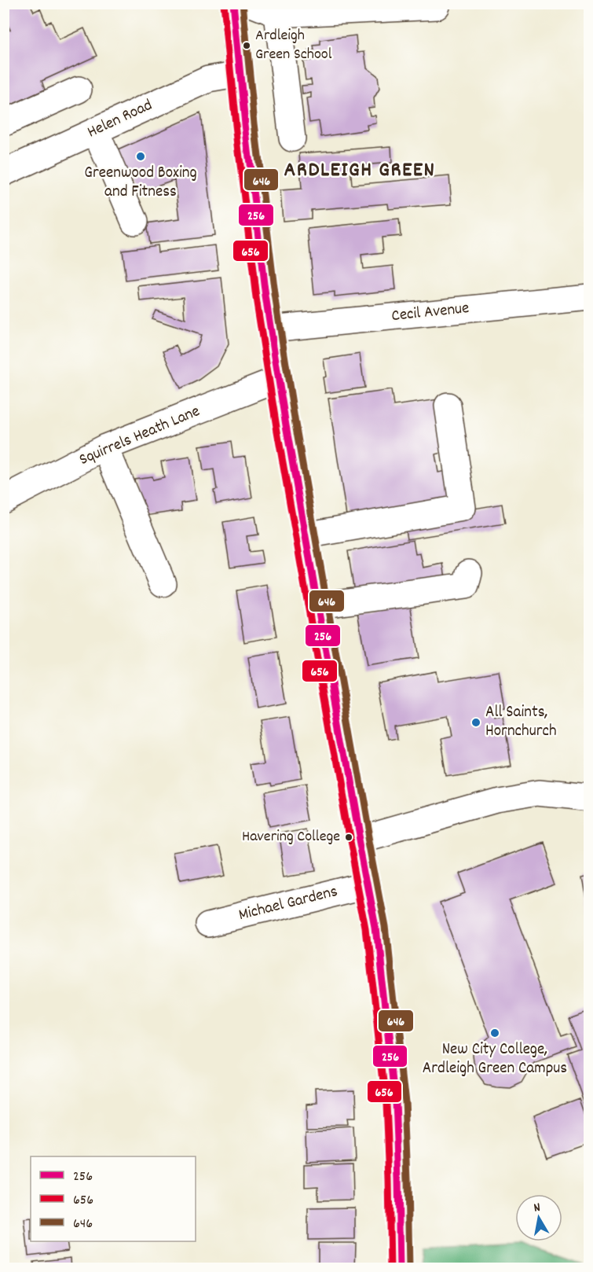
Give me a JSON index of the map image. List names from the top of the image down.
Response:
{
  "streets": {
    "street": [
      "Helen Road",
      "Cecil Avenue",
      "Squirrels Heath Lane",
      "Michael Gardens"
    ]
  },
  "districts": ["ARDLEIGH GREEN"],
  "places": [
    "Ardleigh Green School",
    "Greenwood Boxing and Fitness",
    "All Saints, Hornchurch",
    "Havering College",
    "New City College, Ardleigh Green Campus"
  ],
  "lines": ["transit line 256", "transit line 646", "transit line 656"],
  "legend": ["256", "656", "646"],
  "north": "top"
}
